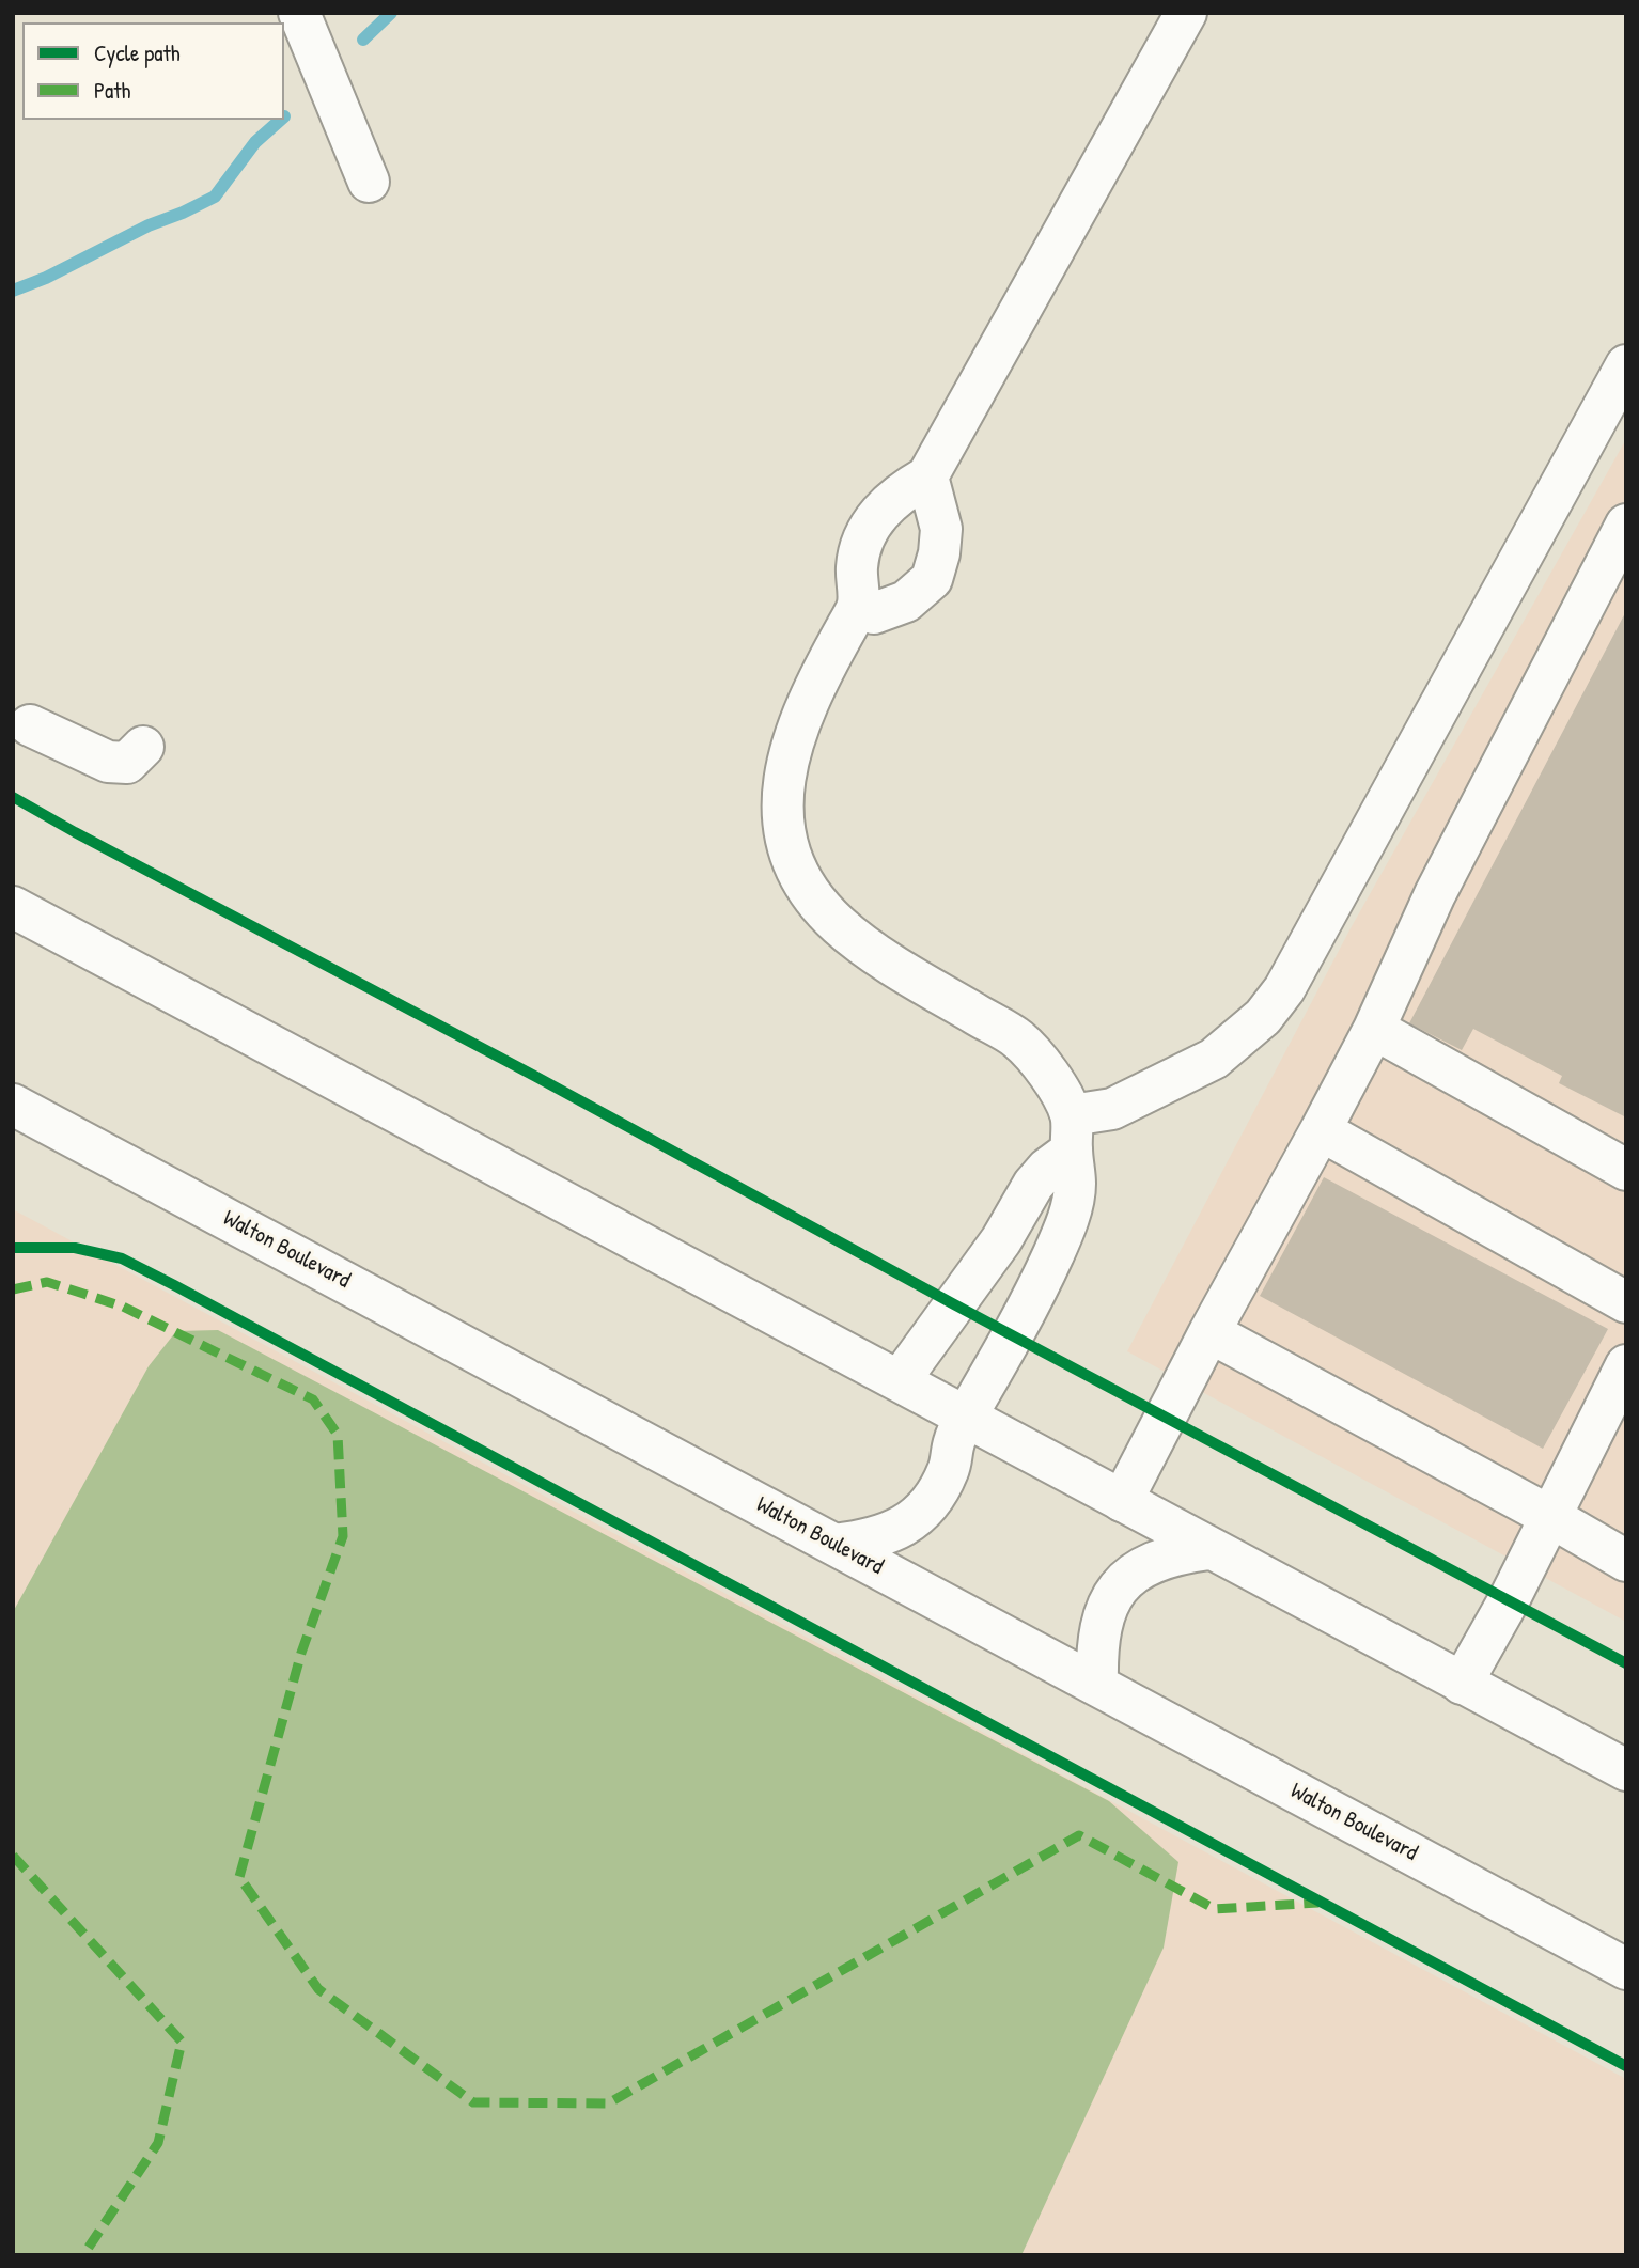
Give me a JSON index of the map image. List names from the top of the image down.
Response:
{
  "streets": {
    "main road": ["Walton Boulevard"]
  },
  "legend": ["Cycle path", "Path"]
}
